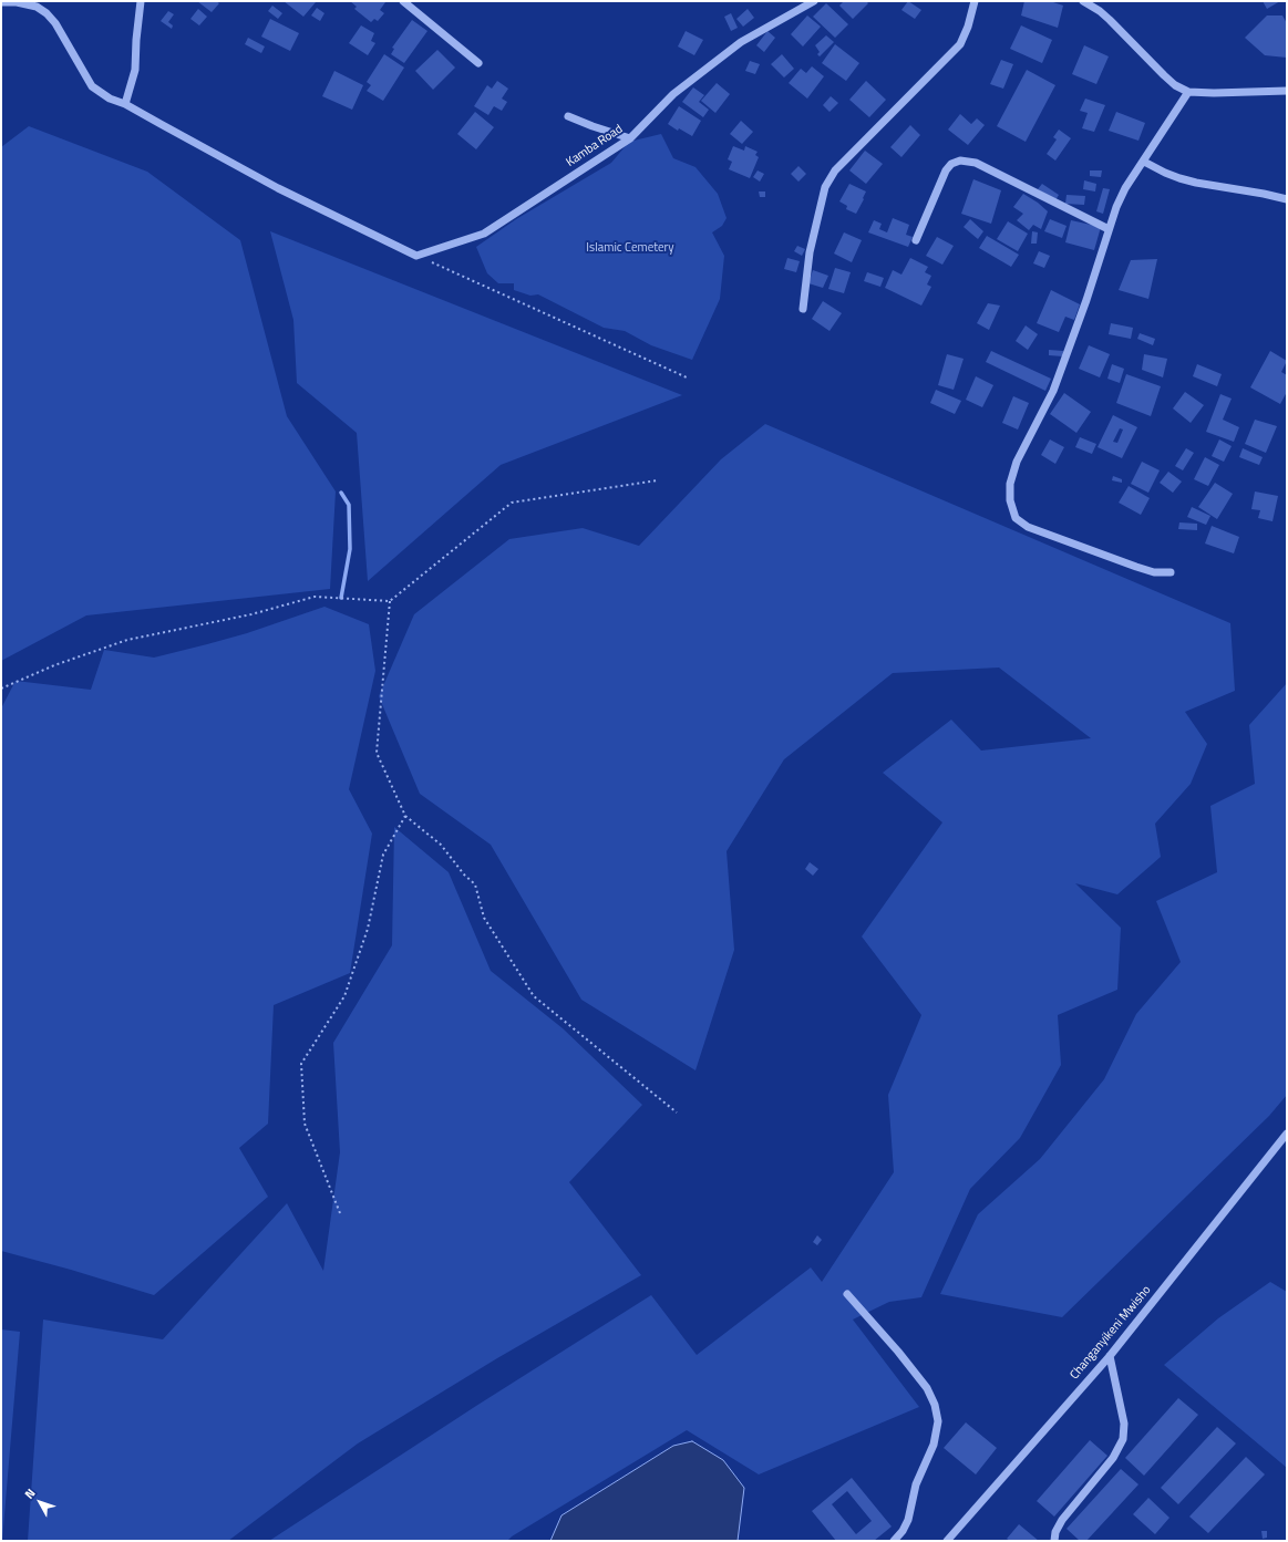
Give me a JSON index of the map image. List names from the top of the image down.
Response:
{
  "streets": {
    "street": ["Kamba Road", "Changanyikeni Mwisho"]
  },
  "parks": ["Islamic Cemetery"],
  "north": "top left"
}
